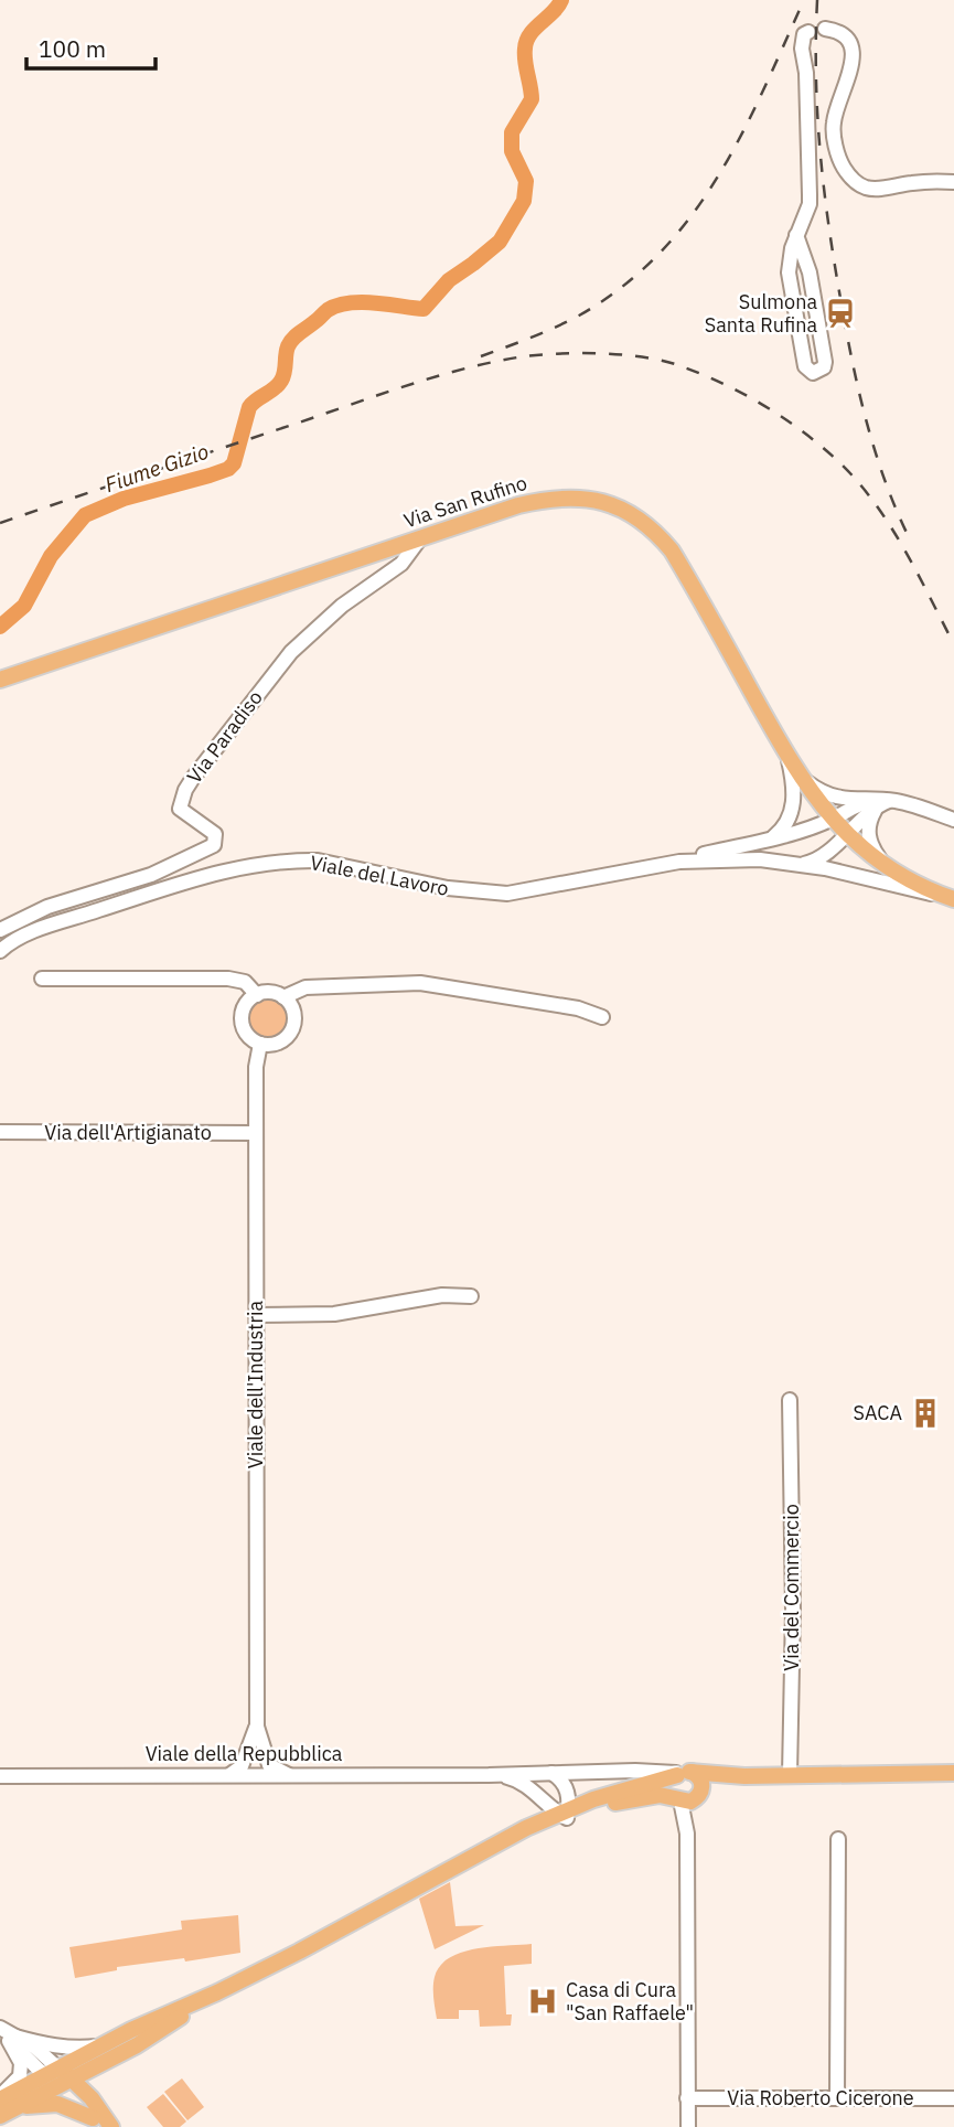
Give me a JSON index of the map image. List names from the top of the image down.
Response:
{
  "streets": {
    "main road": ["Via San Rufino", "Viale della Repubblica"],
    "street": [
      "Via Paradiso",
      "Viale del Lavoro",
      "Via dell'Artigianato",
      "Viale dell'Industria",
      "Via del Commercio",
      "Via Roberto Cicerone"
    ]
  },
  "crossings": [
    ["Via San Rufino", "Via Paradiso"],
    ["Via San Rufino", "Viale del Lavoro"],
    ["Via dell'Artigianato", "Viale dell'Industria"],
    ["Viale dell'Industria", "Viale della Repubblica"],
    ["Via del Commercio", "Viale della Repubblica"]
  ],
  "water": ["Fiume Gizio"],
  "places": {
    "station": ["Sulmona Santa Rufina"],
    "building": ["SACA"],
    "hospital": ["Casa di Cura \"San Raffaele\""]
  },
  "scale_bar": "100 m"
}
